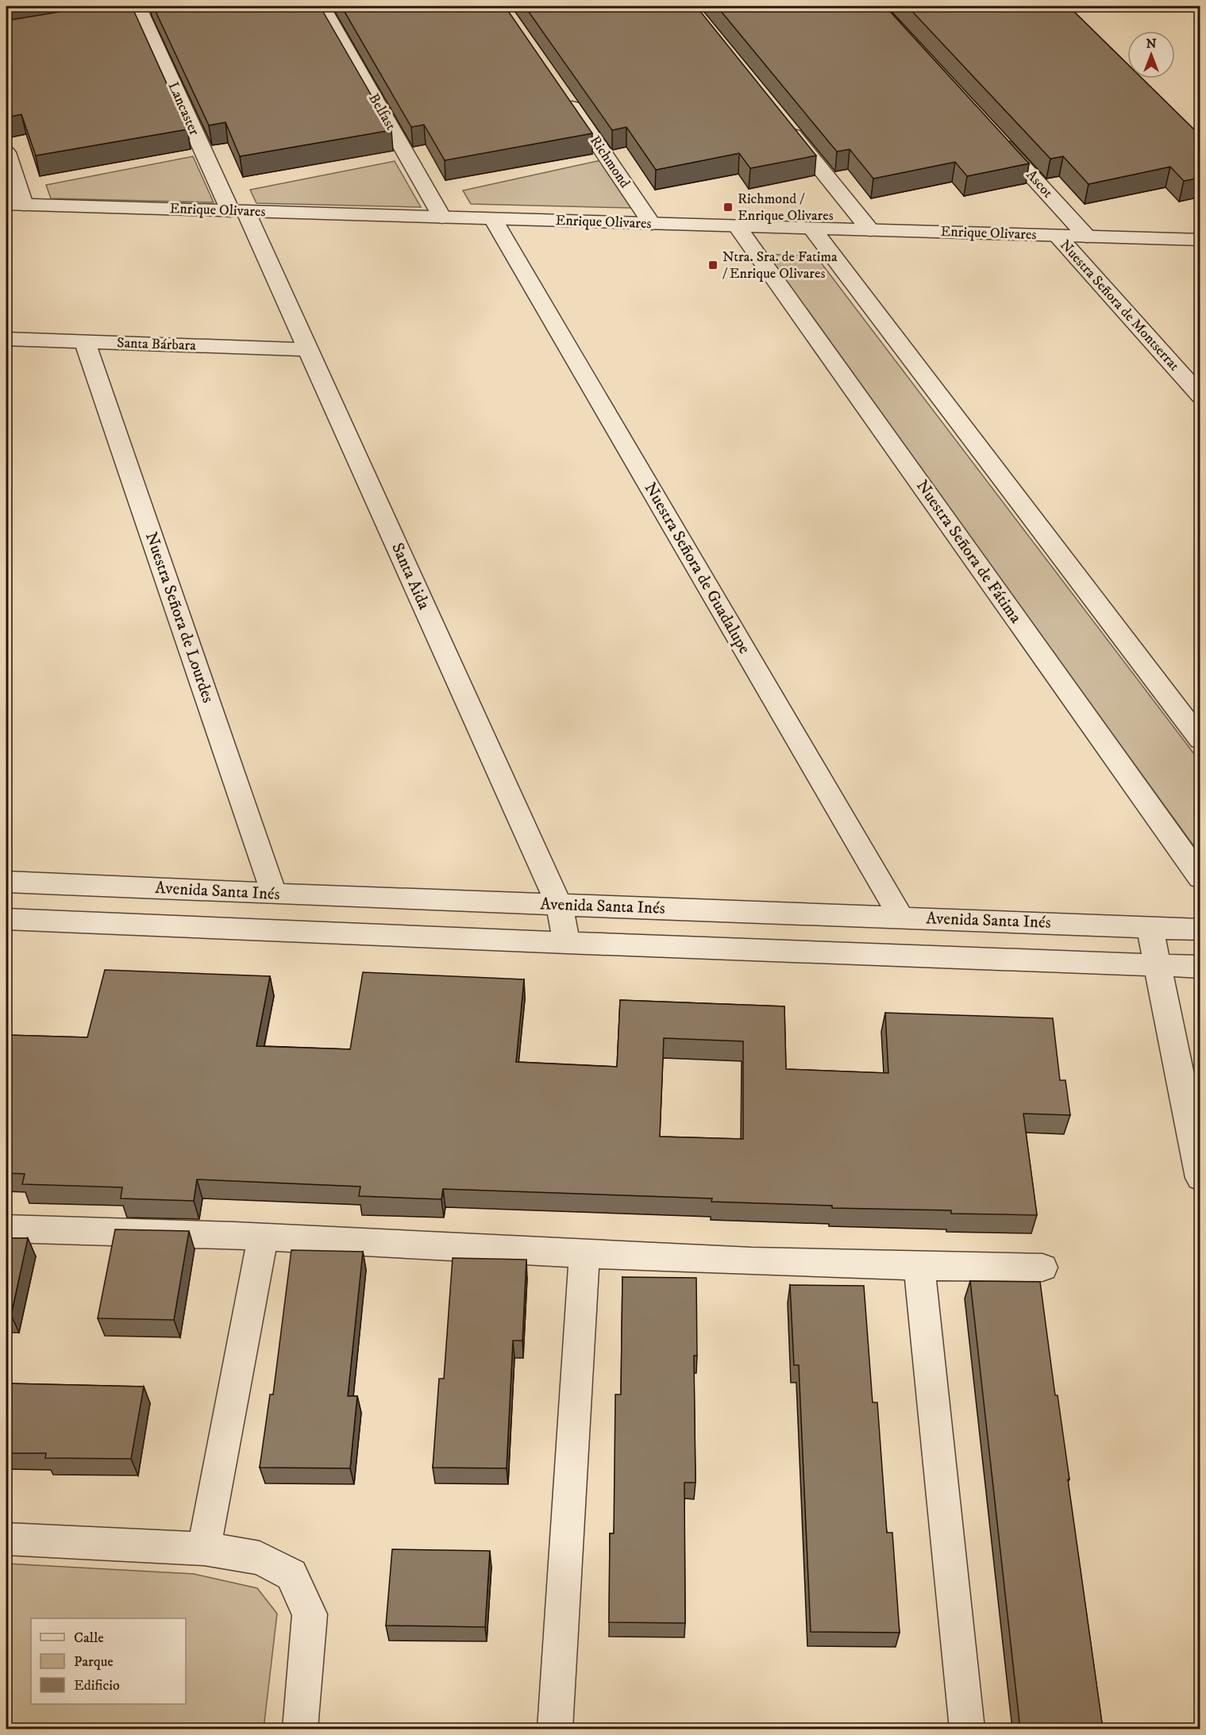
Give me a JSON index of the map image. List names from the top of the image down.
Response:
{
  "streets": {
    "street": [
      "Lancaster",
      "Belfast",
      "Richmond",
      "Ascot",
      "Enrique Olivares",
      "Nuestra Señora de Montserrat",
      "Santa Bárbara",
      "Nuestra Señora de Fátima",
      "Nuestra Señora de Guadalupe",
      "Santa Aida",
      "Nuestra Señora de Lourdes",
      "Avenida Santa Inés"
    ]
  },
  "crossings": [
    ["Lancaster", "Enrique Olivares"],
    ["Lancaster", "Santa Aida"],
    ["Belfast", "Enrique Olivares"],
    ["Richmond", "Enrique Olivares"],
    ["Ascot", "Enrique Olivares"],
    ["Enrique Olivares", "Nuestra Señora de Montserrat"],
    ["Enrique Olivares", "Nuestra Señora de Fátima"],
    ["Enrique Olivares", "Nuestra Señora de Guadalupe"],
    ["Enrique Olivares", "Santa Aida"],
    ["Santa Bárbara", "Santa Aida"],
    ["Santa Bárbara", "Nuestra Señora de Lourdes"],
    ["Nuestra Señora de Guadalupe", "Avenida Santa Inés"],
    ["Santa Aida", "Avenida Santa Inés"],
    ["Nuestra Señora de Lourdes", "Avenida Santa Inés"]
  ],
  "places": {
    "transit": ["Richmond / Enrique Olivares", "Ntra. Sra. de Fatima / Enrique Olivares"]
  },
  "legend": ["Calle", "Parque", "Edificio"],
  "north": "top"
}
